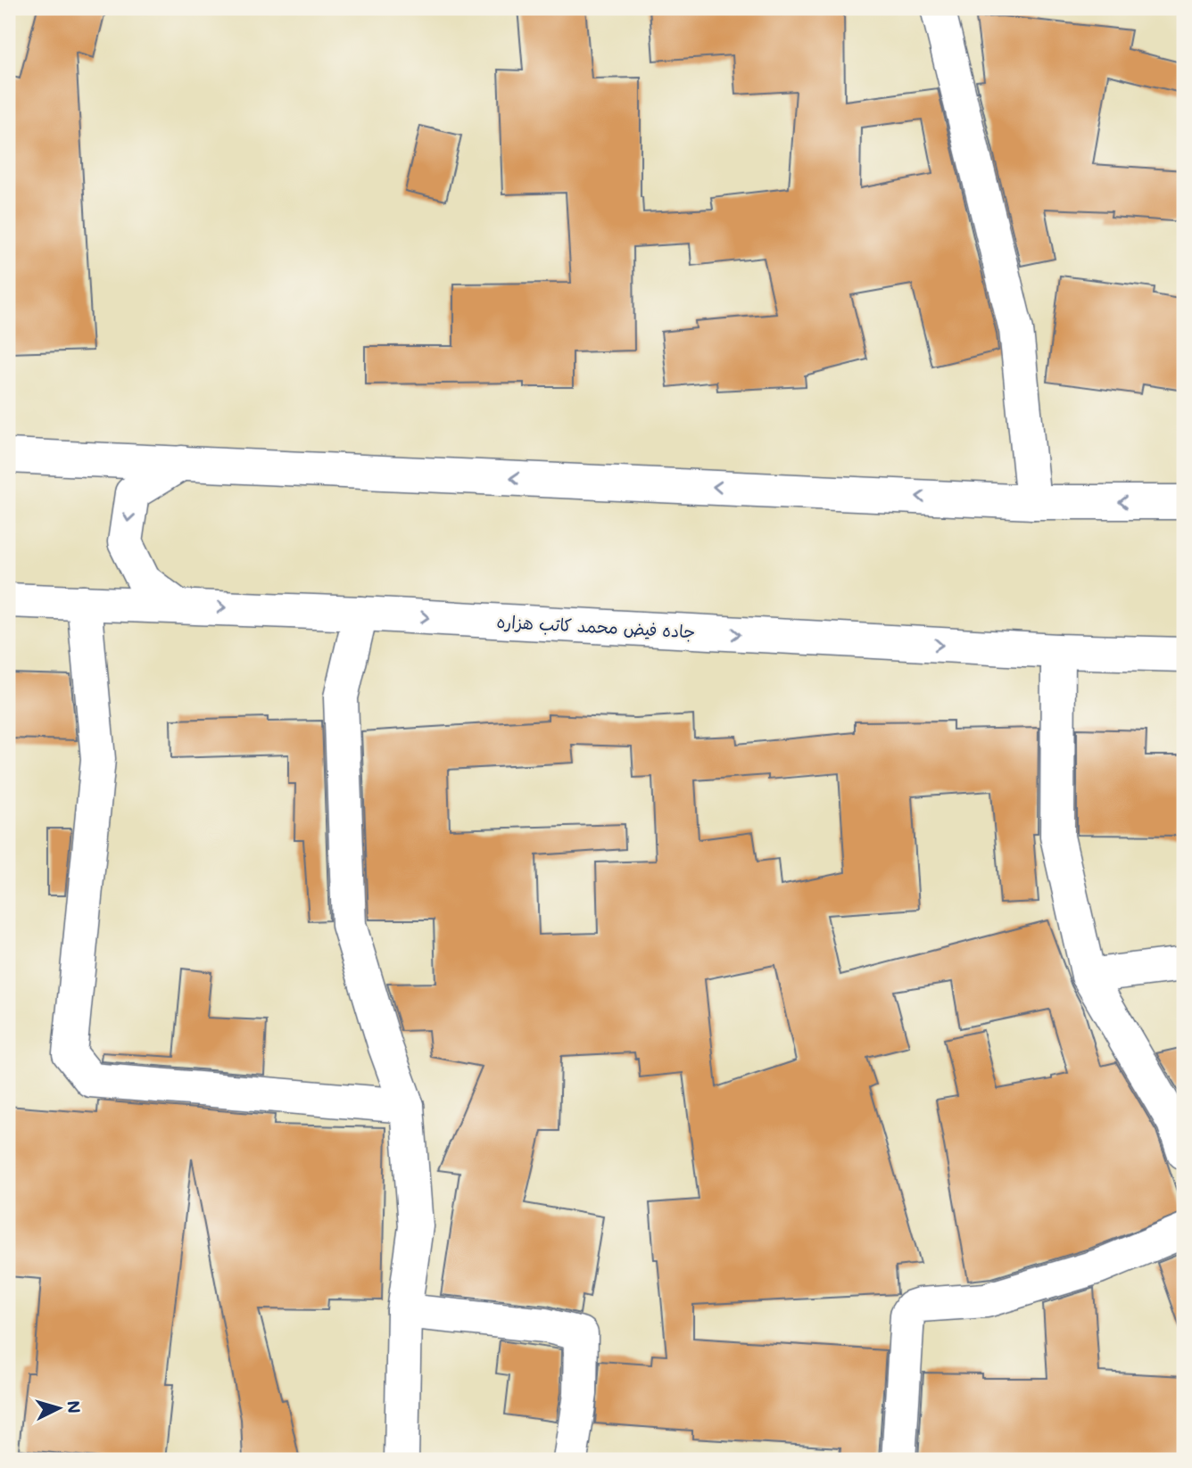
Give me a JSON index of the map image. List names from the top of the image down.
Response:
{
  "streets": {
    "street": ["جاده فیض محمد کاتب هزاره"]
  },
  "north": "right"
}
